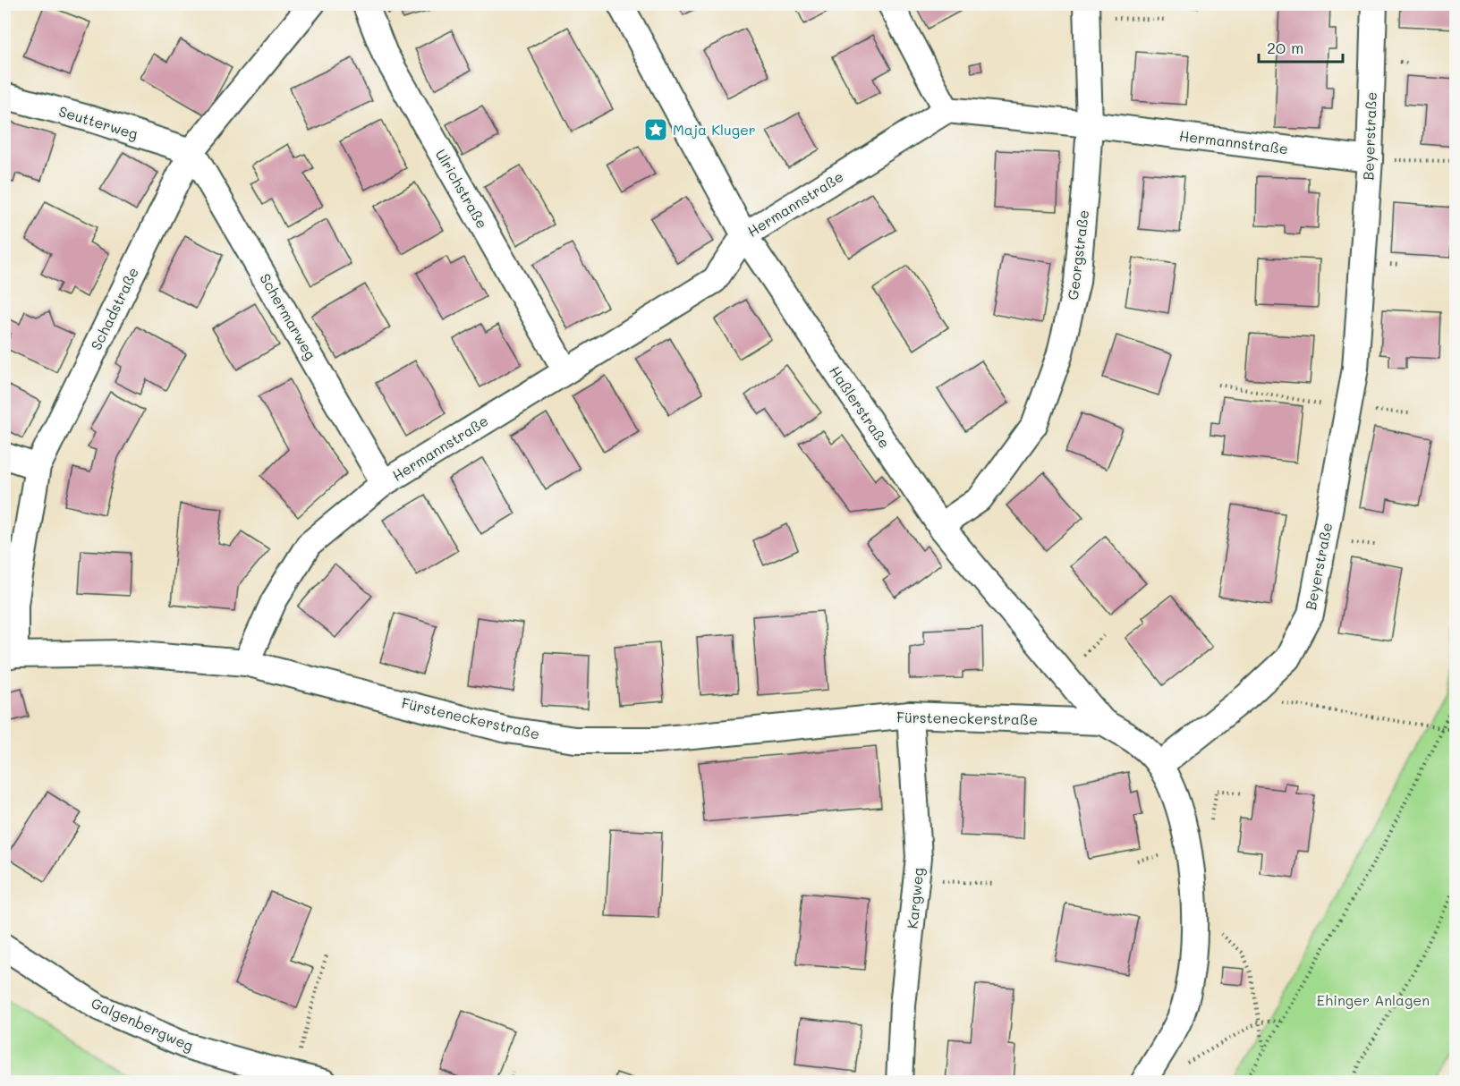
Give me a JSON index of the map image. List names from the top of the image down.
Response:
{
  "streets": {
    "street": [
      "Seutterweg",
      "Beyerstraße",
      "Hermannstraße",
      "Ulrichstraße",
      "Georgstraße",
      "Schadstraße",
      "Schermarweg",
      "Haßlerstraße",
      "Fürsteneckerstraße",
      "Kargweg",
      "Galgenbergweg"
    ]
  },
  "crossings": [
    ["Seutterweg", "Schadstraße"],
    ["Seutterweg", "Schermarweg"],
    ["Beyerstraße", "Hermannstraße"],
    ["Beyerstraße", "Haßlerstraße"],
    ["Hermannstraße", "Ulrichstraße"],
    ["Hermannstraße", "Georgstraße"],
    ["Hermannstraße", "Schermarweg"],
    ["Hermannstraße", "Haßlerstraße"],
    ["Hermannstraße", "Fürsteneckerstraße"],
    ["Georgstraße", "Haßlerstraße"],
    ["Schadstraße", "Schermarweg"],
    ["Schadstraße", "Fürsteneckerstraße"],
    ["Haßlerstraße", "Fürsteneckerstraße"],
    ["Fürsteneckerstraße", "Kargweg"]
  ],
  "parks": ["Ehinger Anlagen"],
  "places": {
    "place": ["Maja Kluger"]
  },
  "scale_bar": "20 m"
}
